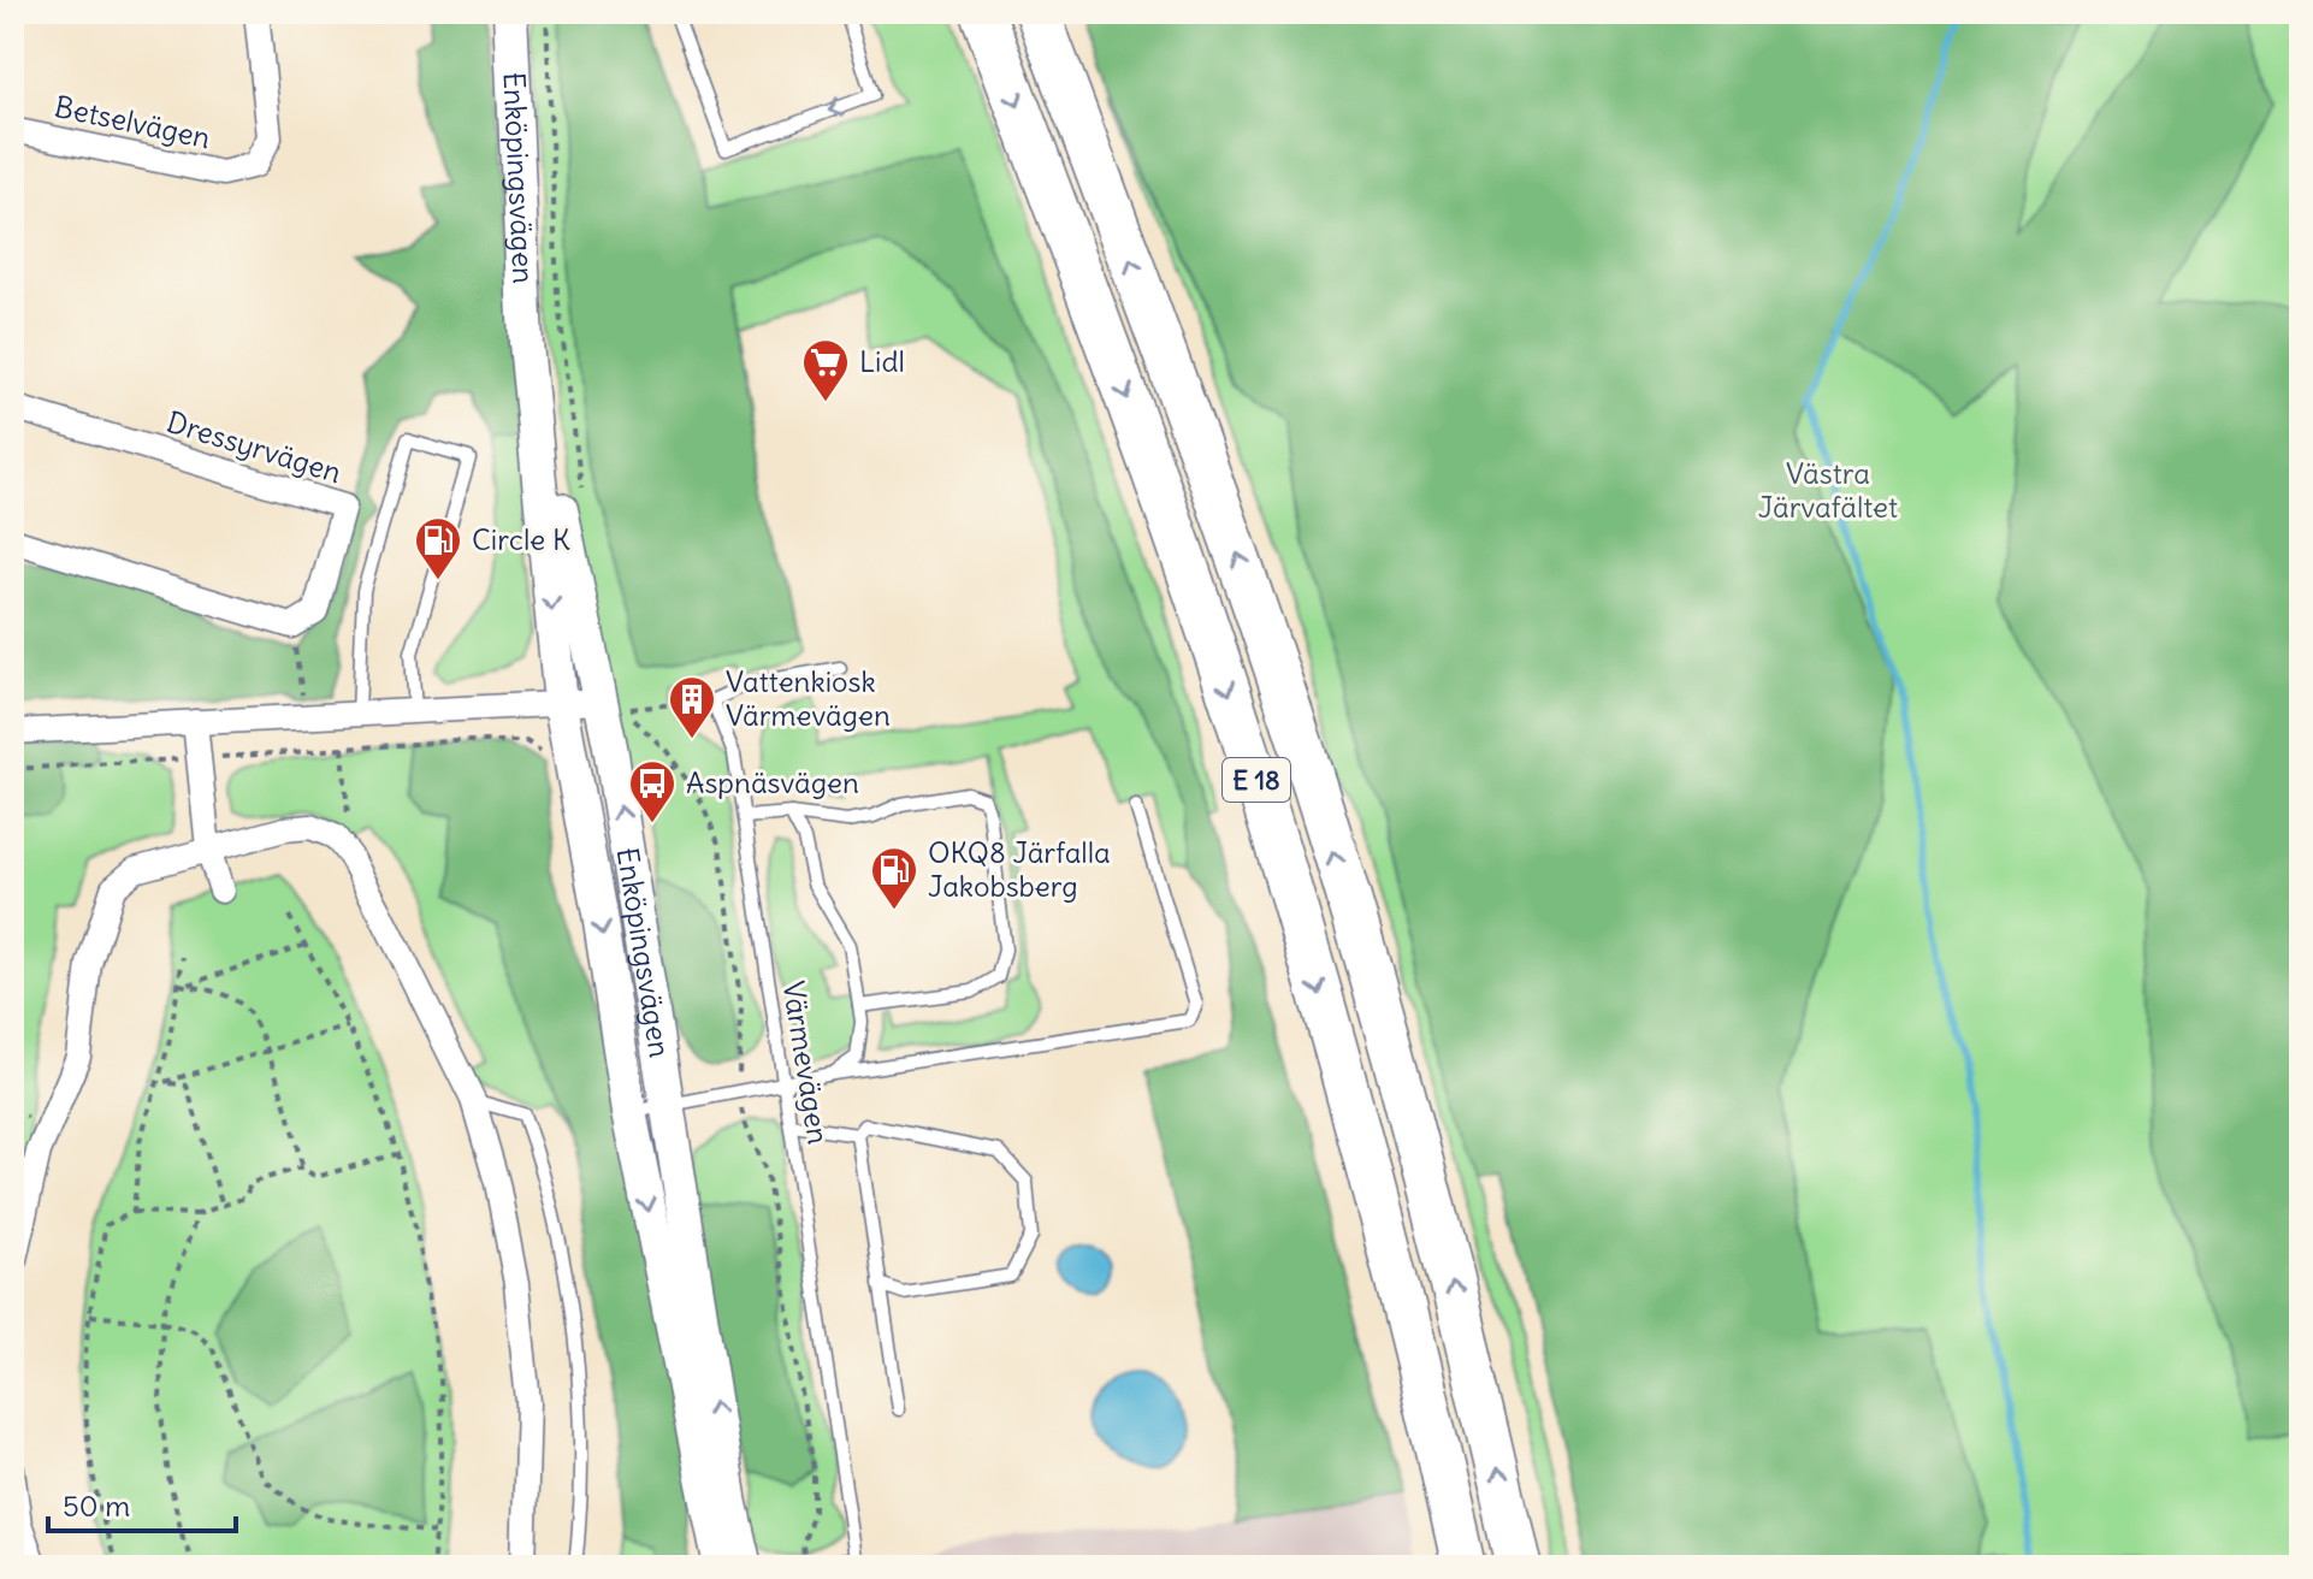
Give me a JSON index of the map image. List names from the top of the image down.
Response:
{
  "streets": {
    "highway": ["E 18"],
    "street": ["Betselvägen", "Enköpingsvägen", "Dressyrvägen"],
    "lane": ["Värmevägen"]
  },
  "parks": ["Västra Järvafältet"],
  "places": {
    "supermarket": ["Lidl"],
    "fuel station": ["Circle K", "OKQ8 Järfalla Jakobsberg"],
    "building": ["Vattenkiosk Värmevägen"],
    "bus stop": ["Aspnäsvägen"]
  },
  "scale_bar": "50 m"
}
